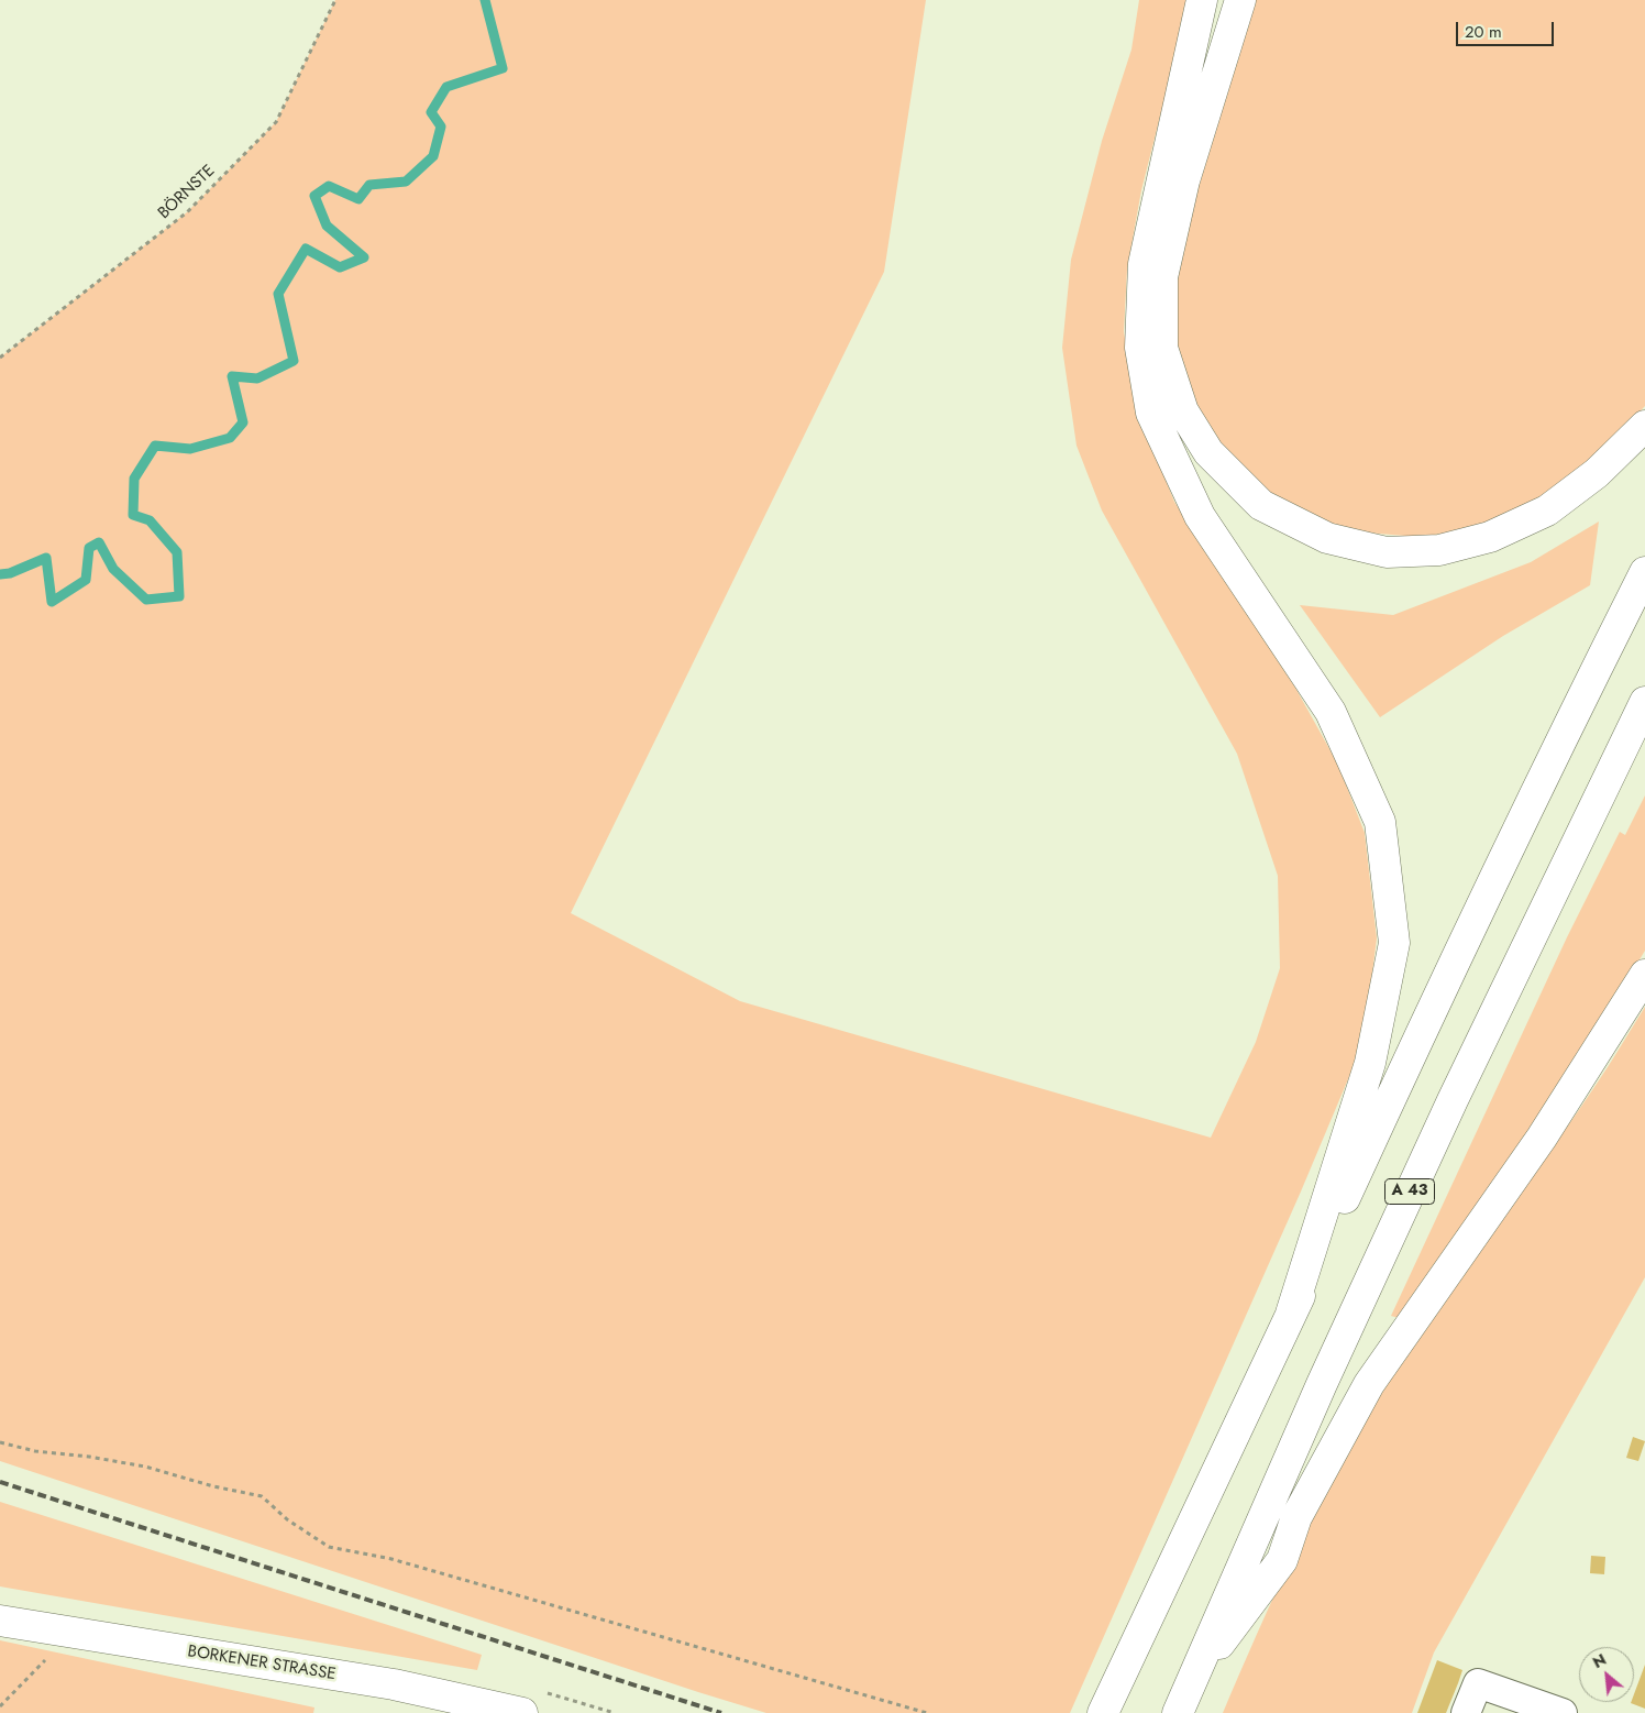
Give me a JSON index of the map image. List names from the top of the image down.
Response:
{
  "streets": {
    "main road": ["A 43", "BORKENER STRASSE"],
    "path": ["BÖRNSTE"]
  },
  "scale_bar": "20 m",
  "north": "top left"
}
